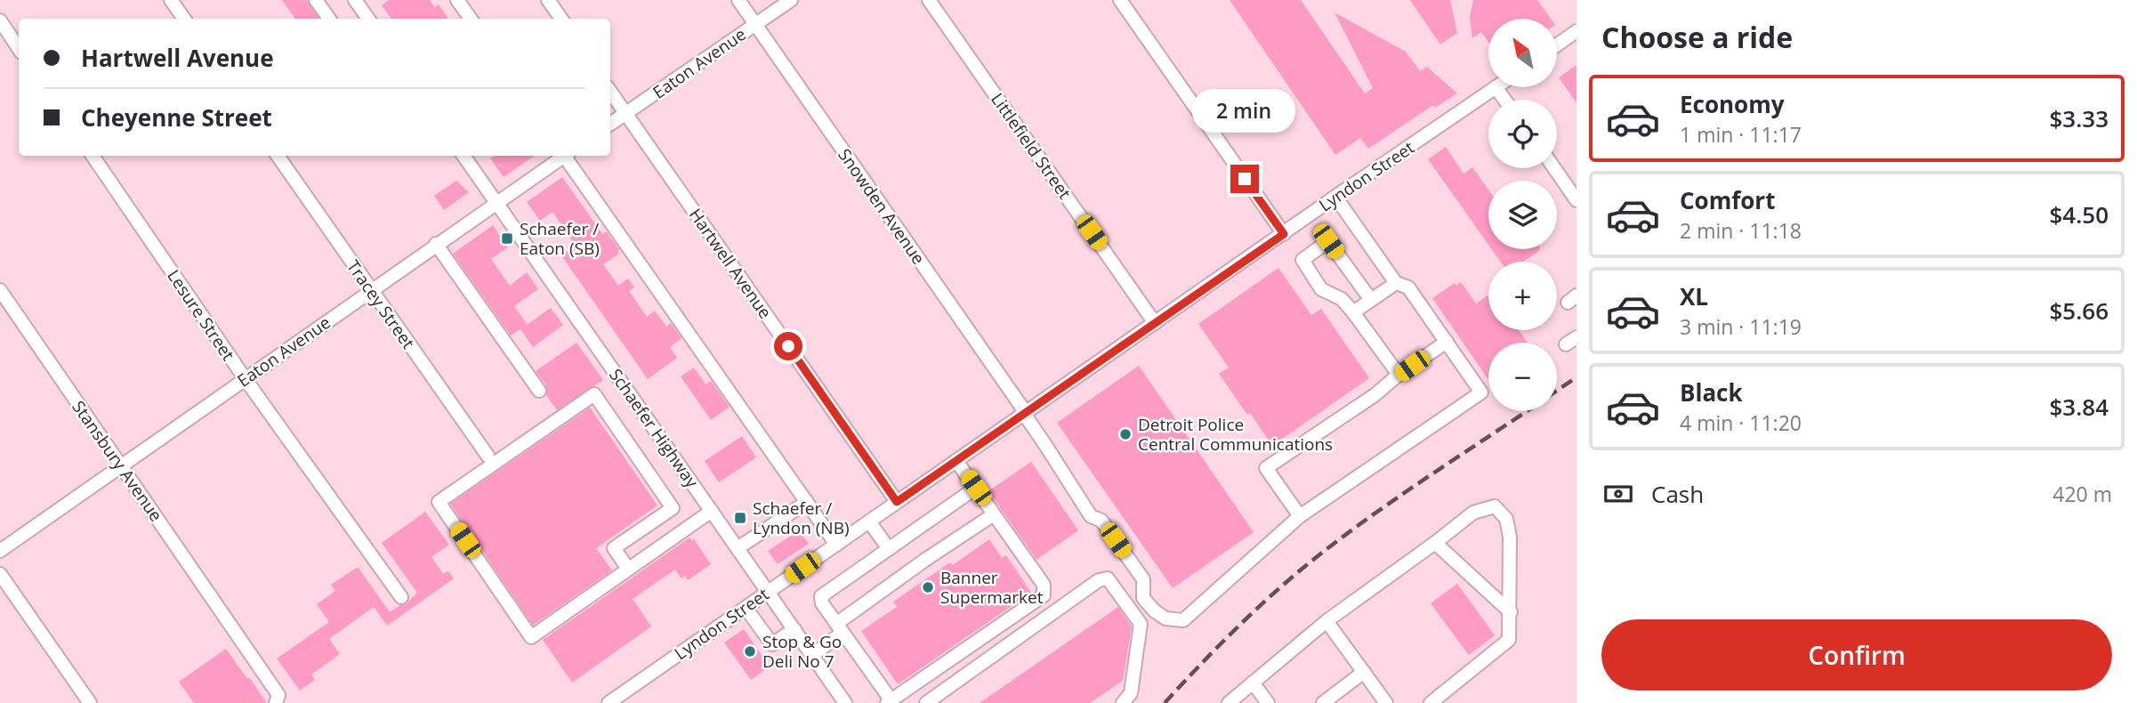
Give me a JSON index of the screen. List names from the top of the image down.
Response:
{
  "streets": {
    "street": [
      "Eaton Avenue",
      "Littlefield Street",
      "Lyndon Street",
      "Snowden Avenue",
      "Hartwell Avenue",
      "Tracey Street",
      "Lesure Street",
      "Schaefer Highway",
      "Stansbury Avenue"
    ]
  },
  "crossings": [
    ["Eaton Avenue", "Snowden Avenue"],
    ["Eaton Avenue", "Hartwell Avenue"],
    ["Eaton Avenue", "Tracey Street"],
    ["Eaton Avenue", "Lesure Street"],
    ["Eaton Avenue", "Schaefer Highway"],
    ["Eaton Avenue", "Stansbury Avenue"],
    ["Littlefield Street", "Lyndon Street"],
    ["Lyndon Street", "Snowden Avenue"],
    ["Lyndon Street", "Hartwell Avenue"],
    ["Lyndon Street", "Schaefer Highway"]
  ],
  "places": {
    "transit": ["Schaefer / Eaton (SB)", "Schaefer / Lyndon (NB)"],
    "other": ["Detroit Police Central Communications", "Banner Supermarket", "Stop & Go Deli No 7"]
  },
  "north": "top left",
  "page": {
    "heading": "Choose a ride",
    "map_buttons": ["+", "−"],
    "banner": ["Hartwell Avenue", "Cheyenne Street"],
    "list": [
      {
        "name": "Economy",
        "note": "1 min · 11:17",
        "value": "$3.33"
      },
      {
        "name": "Comfort",
        "note": "2 min · 11:18",
        "value": "$4.50"
      },
      {
        "name": "XL",
        "note": "3 min · 11:19",
        "value": "$5.66"
      },
      {
        "name": "Black",
        "note": "4 min · 11:20",
        "value": "$3.84"
      }
    ],
    "bubble": "2 min",
    "pay": ["Cash", "420 m"],
    "buttons": "Confirm"
  }
}
